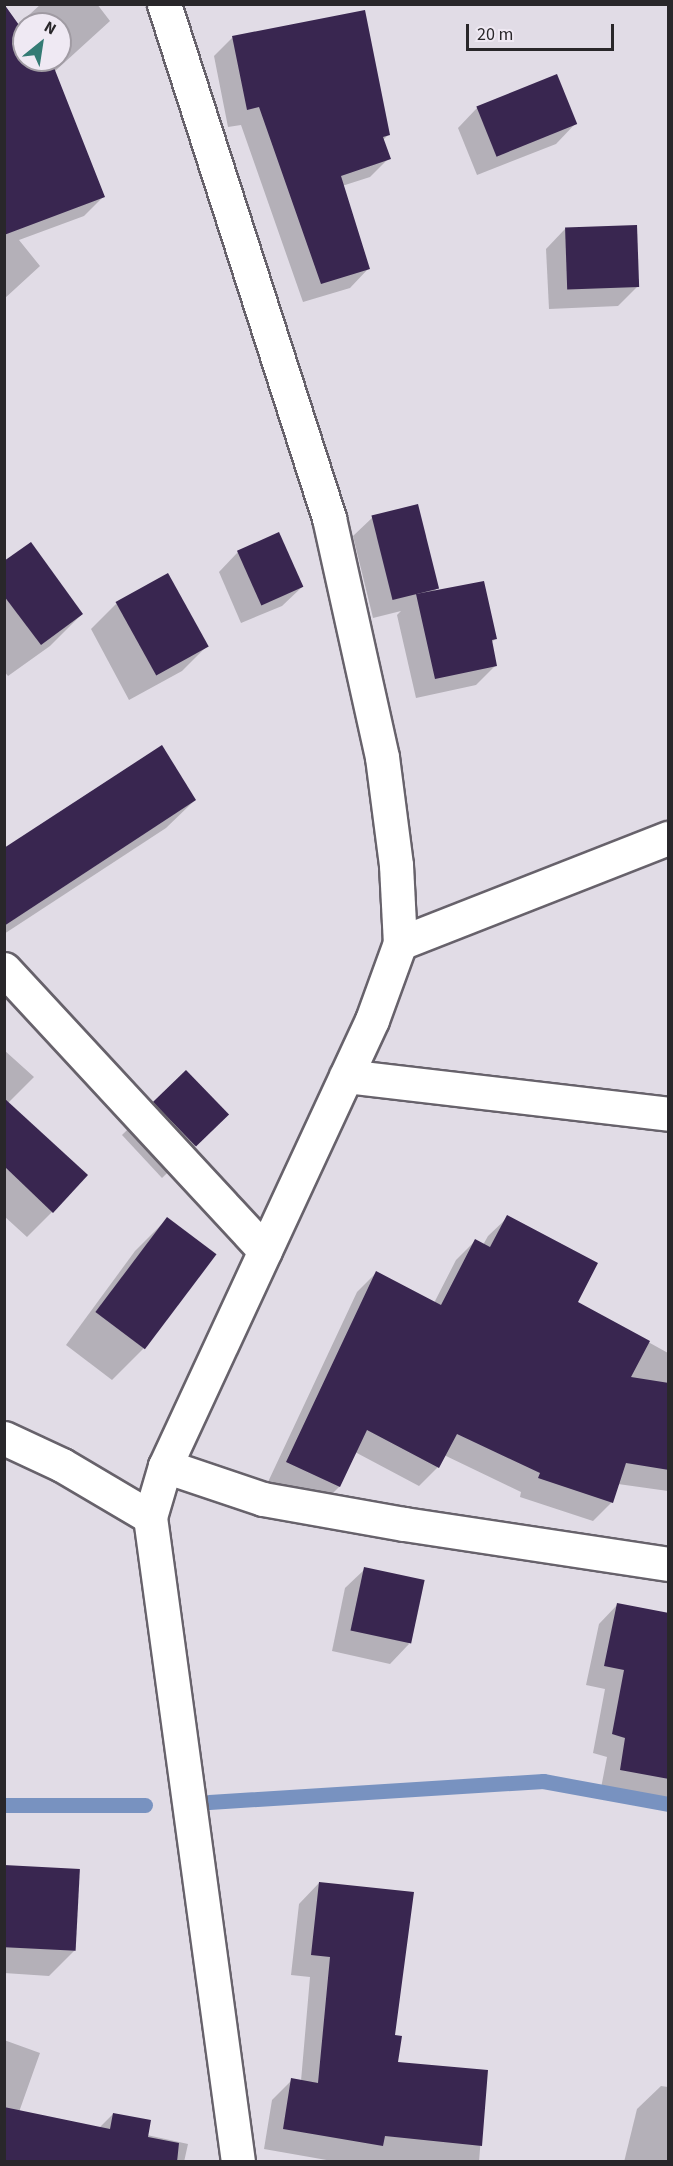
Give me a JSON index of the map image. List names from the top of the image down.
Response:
{
  "scale_bar": "20 m",
  "north": "top right"
}
